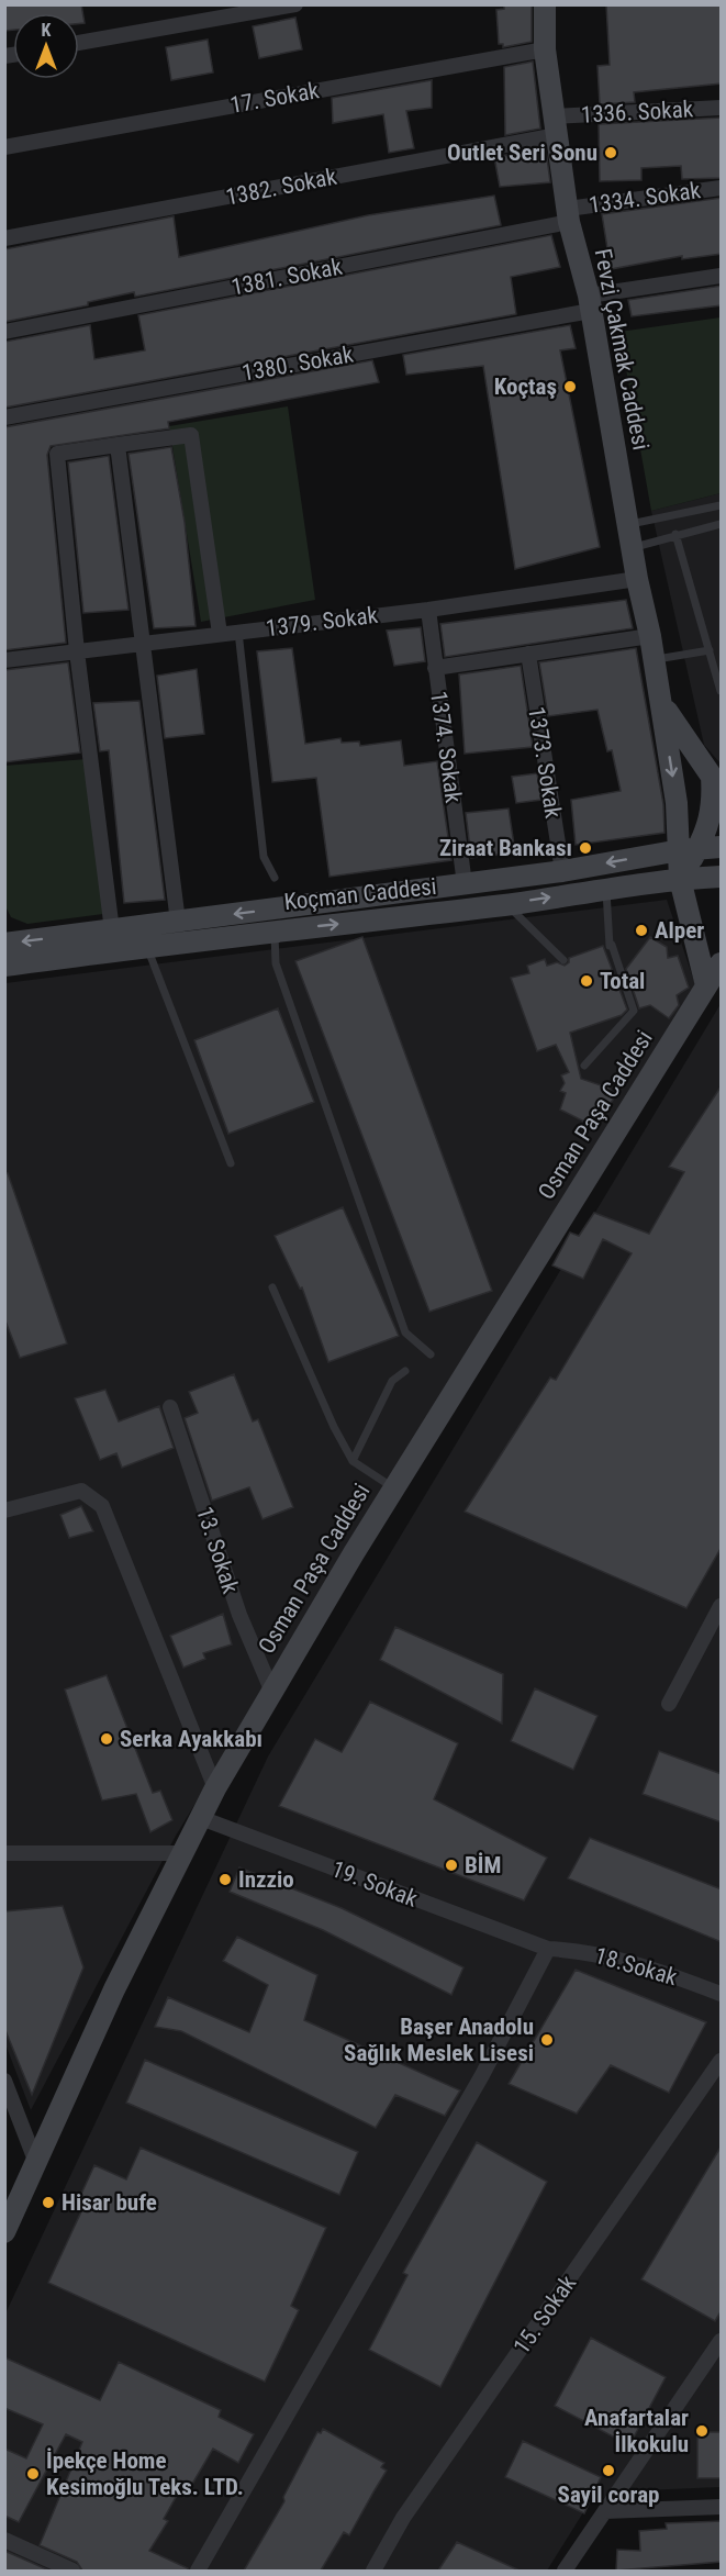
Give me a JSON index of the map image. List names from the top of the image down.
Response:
{
  "streets": {
    "main road": ["Fevzi Çakmak Caddesi", "Koçman Caddesi", "Osman Paşa Caddesi"],
    "street": [
      "17. Sokak",
      "1336. Sokak",
      "1382. Sokak",
      "1334. Sokak",
      "1381. Sokak",
      "1380. Sokak",
      "1379. Sokak",
      "1374. Sokak",
      "1373. Sokak",
      "13. Sokak",
      "19. Sokak",
      "18.Sokak",
      "15. Sokak"
    ]
  },
  "crossings": [
    ["17. Sokak", "Fevzi Çakmak Caddesi"],
    ["1336. Sokak", "1382. Sokak"],
    ["1336. Sokak", "Fevzi Çakmak Caddesi"],
    ["1382. Sokak", "Fevzi Çakmak Caddesi"],
    ["1334. Sokak", "1381. Sokak"],
    ["1334. Sokak", "Fevzi Çakmak Caddesi"],
    ["1381. Sokak", "Fevzi Çakmak Caddesi"],
    ["Fevzi Çakmak Caddesi", "1380. Sokak"],
    ["Fevzi Çakmak Caddesi", "1379. Sokak"],
    ["Fevzi Çakmak Caddesi", "Koçman Caddesi"],
    ["Fevzi Çakmak Caddesi", "Osman Paşa Caddesi"],
    ["1379. Sokak", "1374. Sokak"],
    ["1374. Sokak", "Koçman Caddesi"],
    ["1373. Sokak", "Koçman Caddesi"],
    ["Osman Paşa Caddesi", "13. Sokak"],
    ["Osman Paşa Caddesi", "19. Sokak"],
    ["19. Sokak", "18.Sokak"]
  ],
  "places": [
    "Outlet Seri Sonu",
    "Koçtaş",
    "Ziraat Bankası",
    "Alper",
    "Total",
    "Serka Ayakkabı",
    "BİM",
    "Inzzio",
    "Başer Anadolu Sağlık Meslek Lisesi",
    "Hisar bufe",
    "Anafartalar İlkokulu",
    "Sayil corap",
    "İpekçe Home Kesimoğlu Teks. LTD."
  ],
  "north": "top"
}
